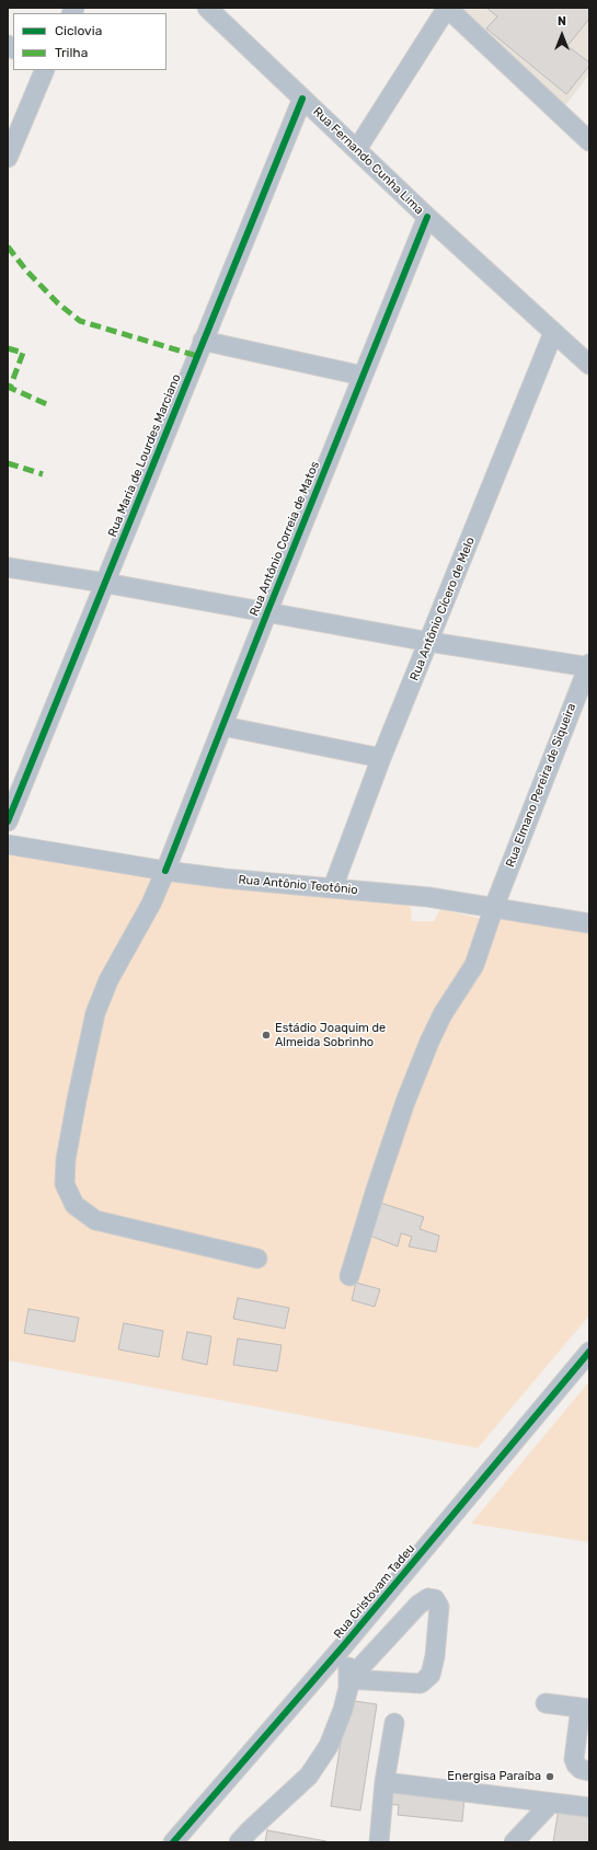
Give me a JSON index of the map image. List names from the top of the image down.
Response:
{
  "streets": {
    "street": [
      "Rua Fernando Cunha Lima",
      "Rua Maria de Lourdes Marciano",
      "Rua Antônio Correia de Matos",
      "Rua Antônio Cícero de Melo",
      "Rua Elmano Pereira de Siqueira",
      "Rua Antônio Teotônio",
      "Rua Cristovam Tadeu"
    ]
  },
  "crossings": [
    ["Rua Fernando Cunha Lima", "Rua Maria de Lourdes Marciano"],
    ["Rua Fernando Cunha Lima", "Rua Antônio Correia de Matos"],
    ["Rua Fernando Cunha Lima", "Rua Antônio Cícero de Melo"],
    ["Rua Antônio Correia de Matos", "Rua Antônio Teotônio"],
    ["Rua Antônio Cícero de Melo", "Rua Antônio Teotônio"],
    ["Rua Elmano Pereira de Siqueira", "Rua Antônio Teotônio"]
  ],
  "places": ["Estádio Joaquim de Almeida Sobrinho", "Energisa Paraíba"],
  "legend": ["Ciclovia", "Trilha"],
  "north": "top"
}
